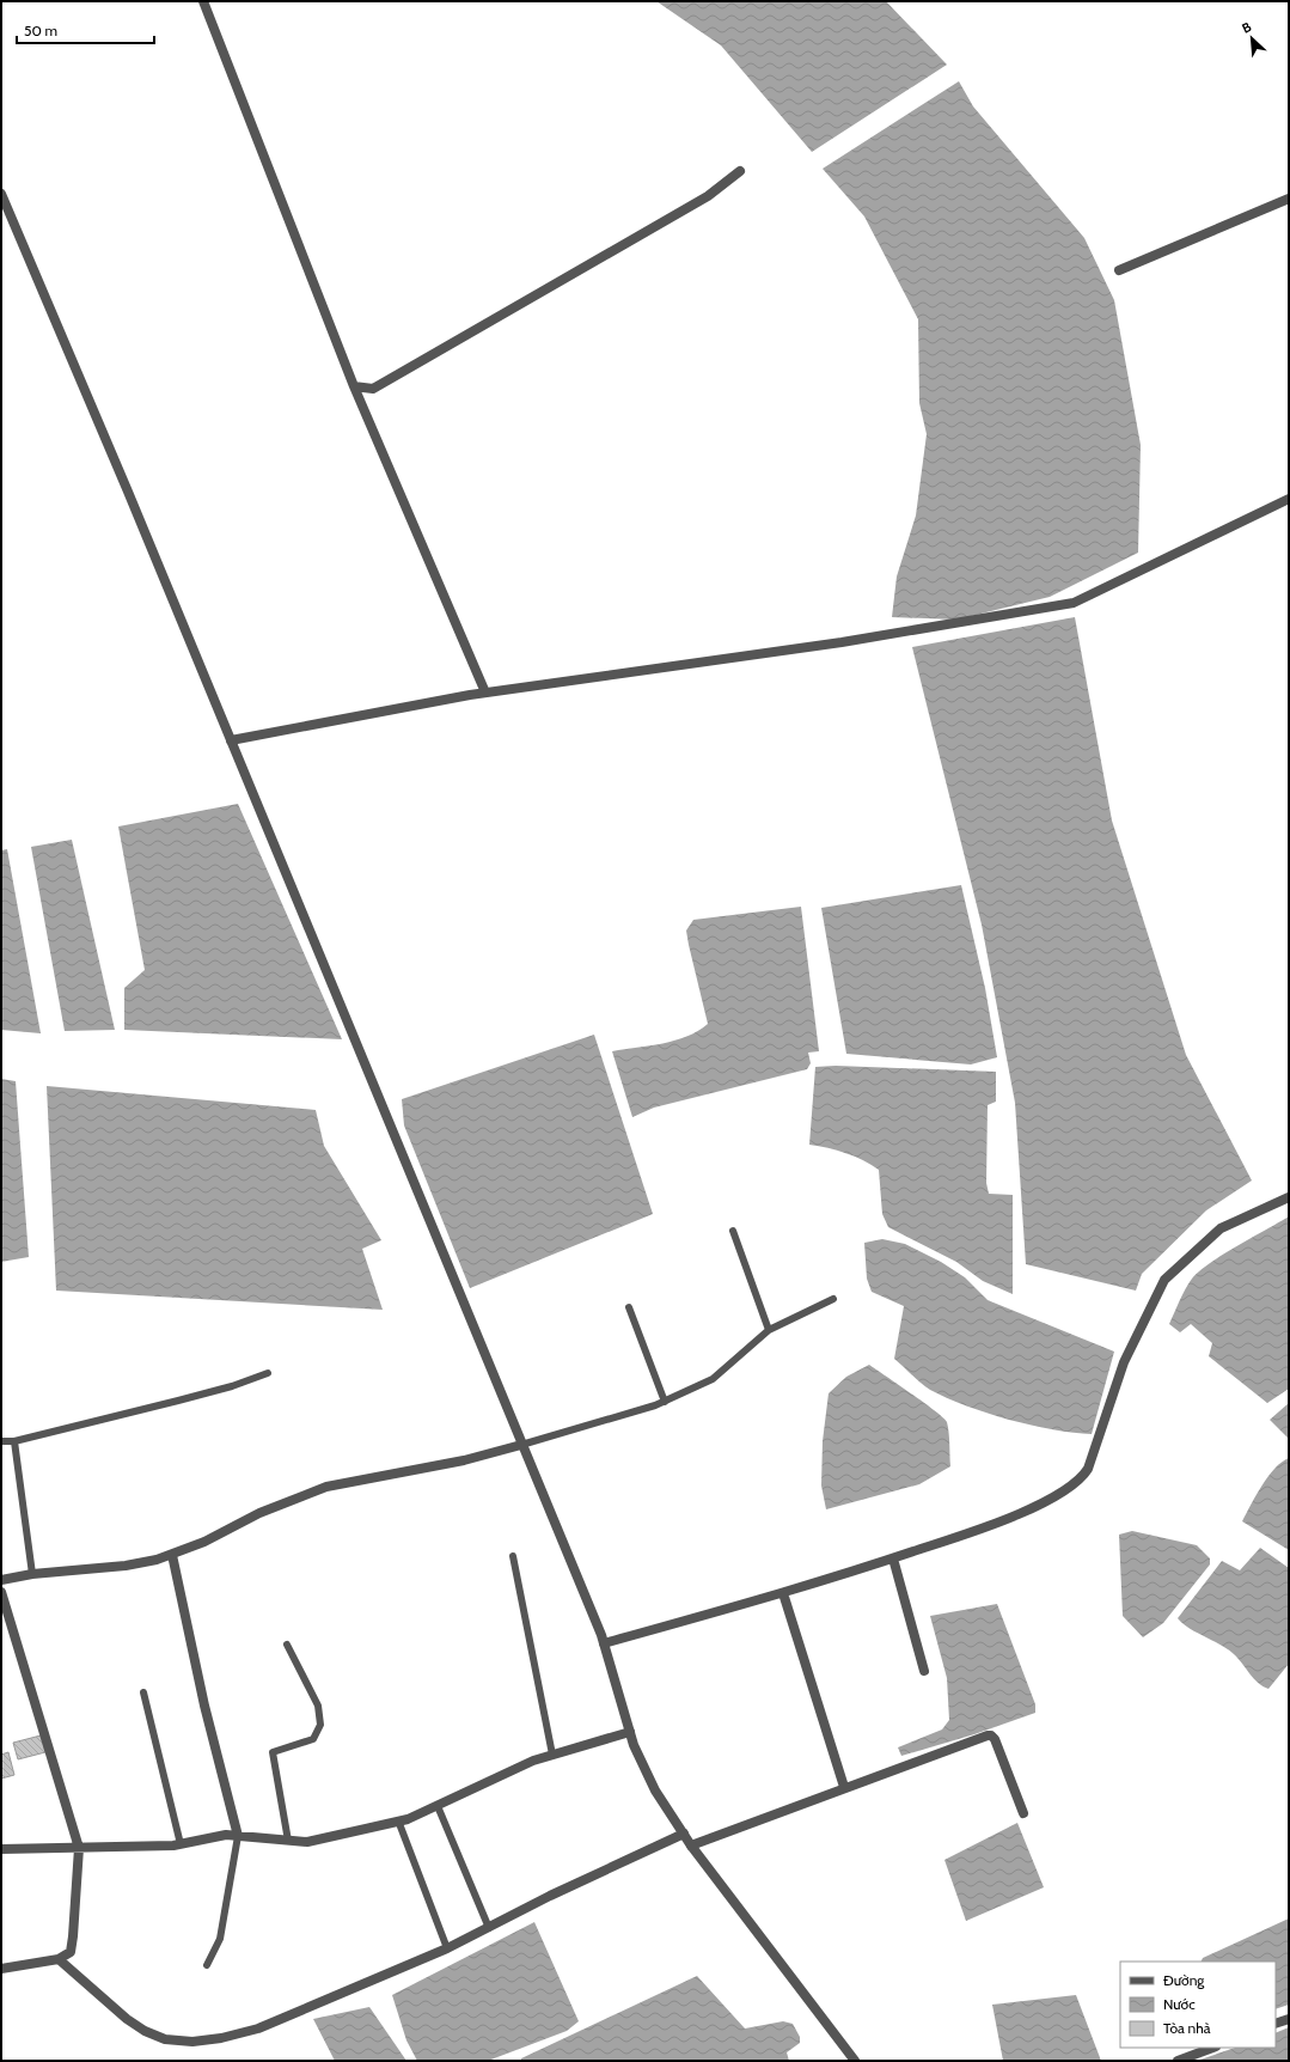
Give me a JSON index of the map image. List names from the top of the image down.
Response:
{
  "legend": ["Đường", "Nước", "Tòa nhà"],
  "scale_bar": "50 m",
  "north": "top left"
}
